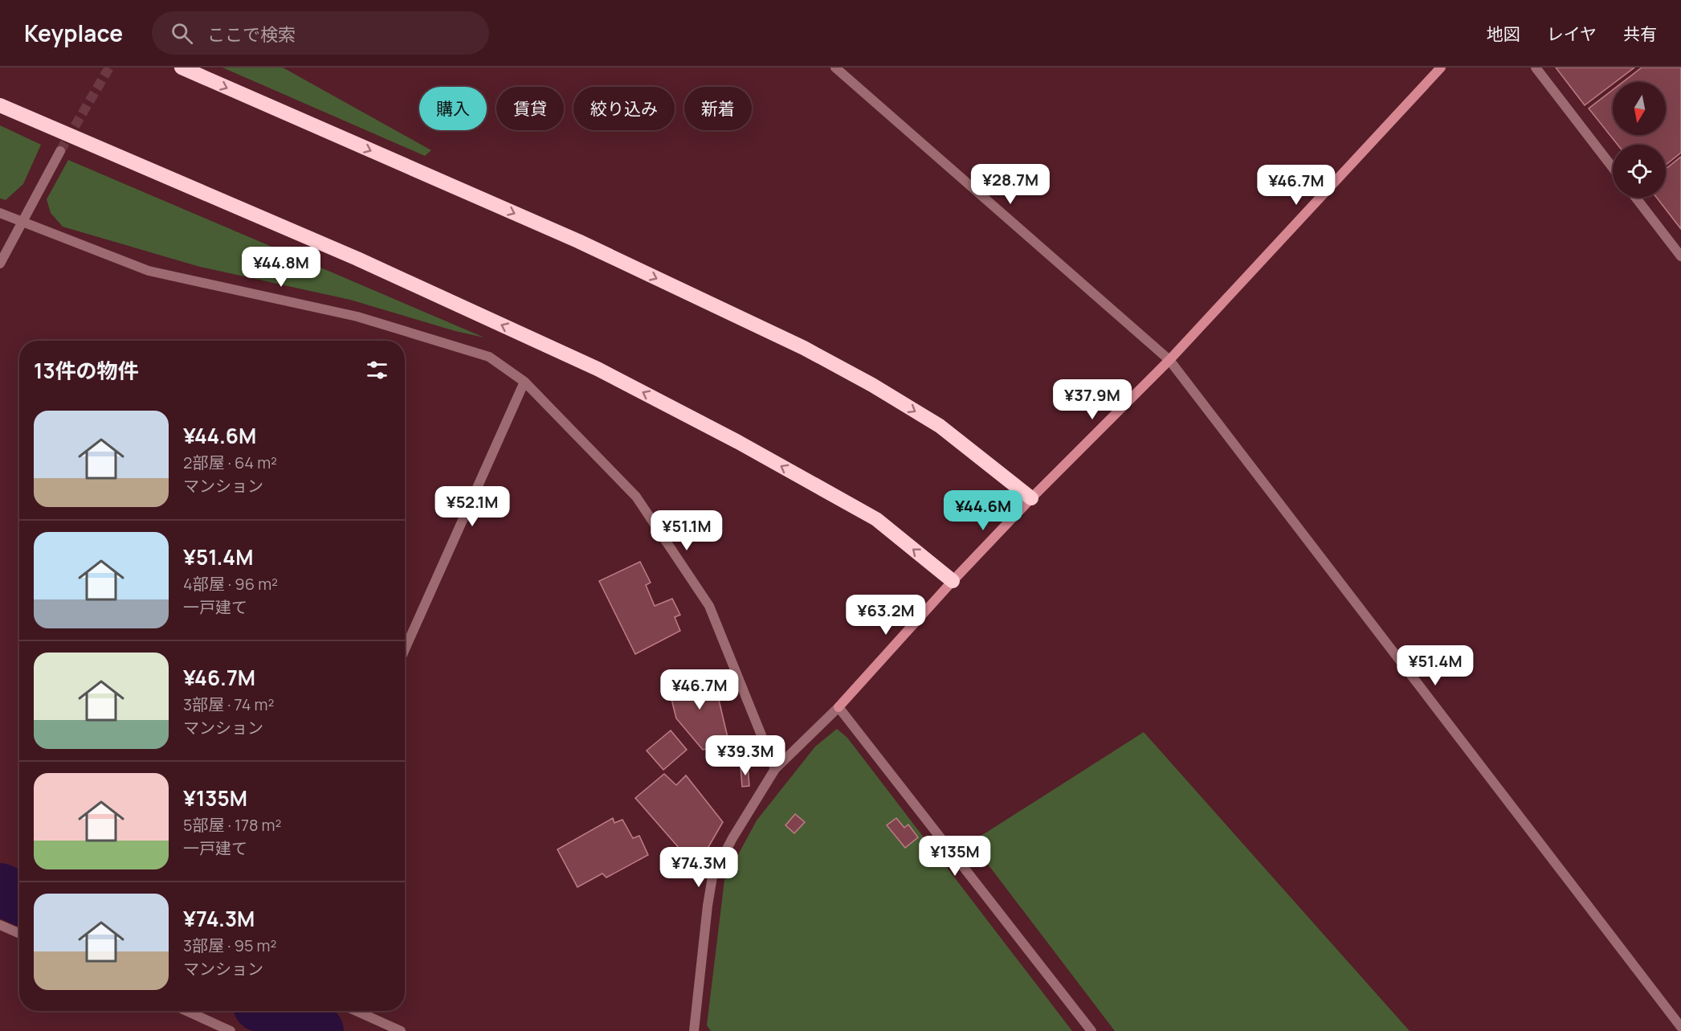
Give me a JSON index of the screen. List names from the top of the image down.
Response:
{
  "north": "bottom",
  "page": {
    "header": "Keyplace",
    "search": "ここで検索",
    "nav": ["地図", "レイヤ", "共有"],
    "chip": [
      "購入",
      "賃貸",
      "絞り込み",
      "新着"
    ],
    "price": [
      "¥28.7M",
      "¥46.7M",
      "¥44.8M",
      "¥37.9M",
      "¥52.1M",
      "¥44.6M",
      "¥51.1M",
      "¥63.2M",
      "¥51.4M",
      "¥46.7M",
      "¥39.3M",
      "¥135M",
      "¥74.3M"
    ],
    "heading": "13件の物件",
    "list": [
      {
        "name": "¥44.6M",
        "note": "2部屋 · 64 m² · マンション"
      },
      {
        "name": "¥51.4M",
        "note": "4部屋 · 96 m² · 一戸建て"
      },
      {
        "name": "¥46.7M",
        "note": "3部屋 · 74 m² · マンション"
      },
      {
        "name": "¥135M",
        "note": "5部屋 · 178 m² · 一戸建て"
      },
      {
        "name": "¥74.3M",
        "note": "3部屋 · 95 m² · マンション"
      }
    ]
  }
}
